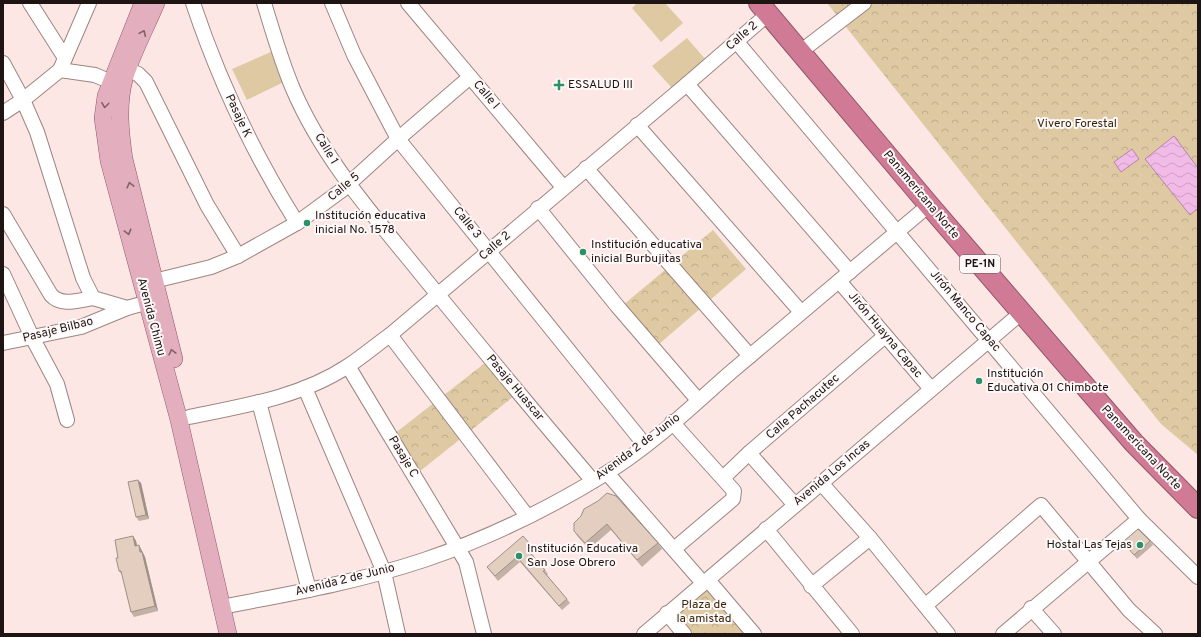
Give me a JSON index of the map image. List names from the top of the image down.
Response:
{
  "streets": {
    "highway": ["Panamericana Norte", "PE-1N"],
    "main road": ["Avenida Chimu"],
    "street": [
      "Calle 2",
      "Calle I",
      "Pasaje K",
      "Calle 1",
      "Calle 5",
      "Calle 3",
      "Jirón Manco Capac",
      "Pasaje Bilbao",
      "Jirón Huayna Capac",
      "Pasaje Huascar",
      "Calle Pachacutec",
      "Avenida 2 de Junio",
      "Pasaje C",
      "Avenida Los Incas"
    ]
  },
  "crossings": [
    ["Calle 2", "Calle I"],
    ["Calle 2", "Calle 1"],
    ["Calle 2", "Panamericana Norte"],
    ["Calle 2", "Calle 3"],
    ["Calle 2", "Jirón Manco Capac"],
    ["Calle 2", "Avenida Chimu"],
    ["Calle 2", "Pasaje Huascar"],
    ["Calle 2", "Pasaje C"],
    ["Calle I", "Calle 5"],
    ["Pasaje K", "Calle 5"],
    ["Calle 1", "Calle 5"],
    ["Calle 1", "Pasaje Huascar"],
    ["Calle 5", "Calle 3"],
    ["Calle 5", "Avenida Chimu"],
    ["Panamericana Norte", "Avenida 2 de Junio"],
    ["Panamericana Norte", "Avenida Los Incas"],
    ["Calle 3", "Avenida 2 de Junio"],
    ["Jirón Manco Capac", "Avenida 2 de Junio"],
    ["Jirón Manco Capac", "Avenida Los Incas"],
    ["Avenida Chimu", "Pasaje Bilbao"],
    ["Avenida Chimu", "Avenida 2 de Junio"],
    ["Jirón Huayna Capac", "Calle Pachacutec"],
    ["Jirón Huayna Capac", "Avenida 2 de Junio"],
    ["Jirón Huayna Capac", "Avenida Los Incas"],
    ["Pasaje Huascar", "Avenida 2 de Junio"],
    ["Avenida 2 de Junio", "Pasaje C"]
  ],
  "parks": ["Vivero Forestal", "Plaza de la amistad"],
  "places": {
    "health": ["ESSALUD III"],
    "other": [
      "Institución educativa inicial No. 1578",
      "Institución educativa inicial Burbujitas",
      "Institución Educativa 01 Chimbote",
      "Hostal Las Tejas",
      "Institución Educativa San Jose Obrero"
    ]
  }
}
